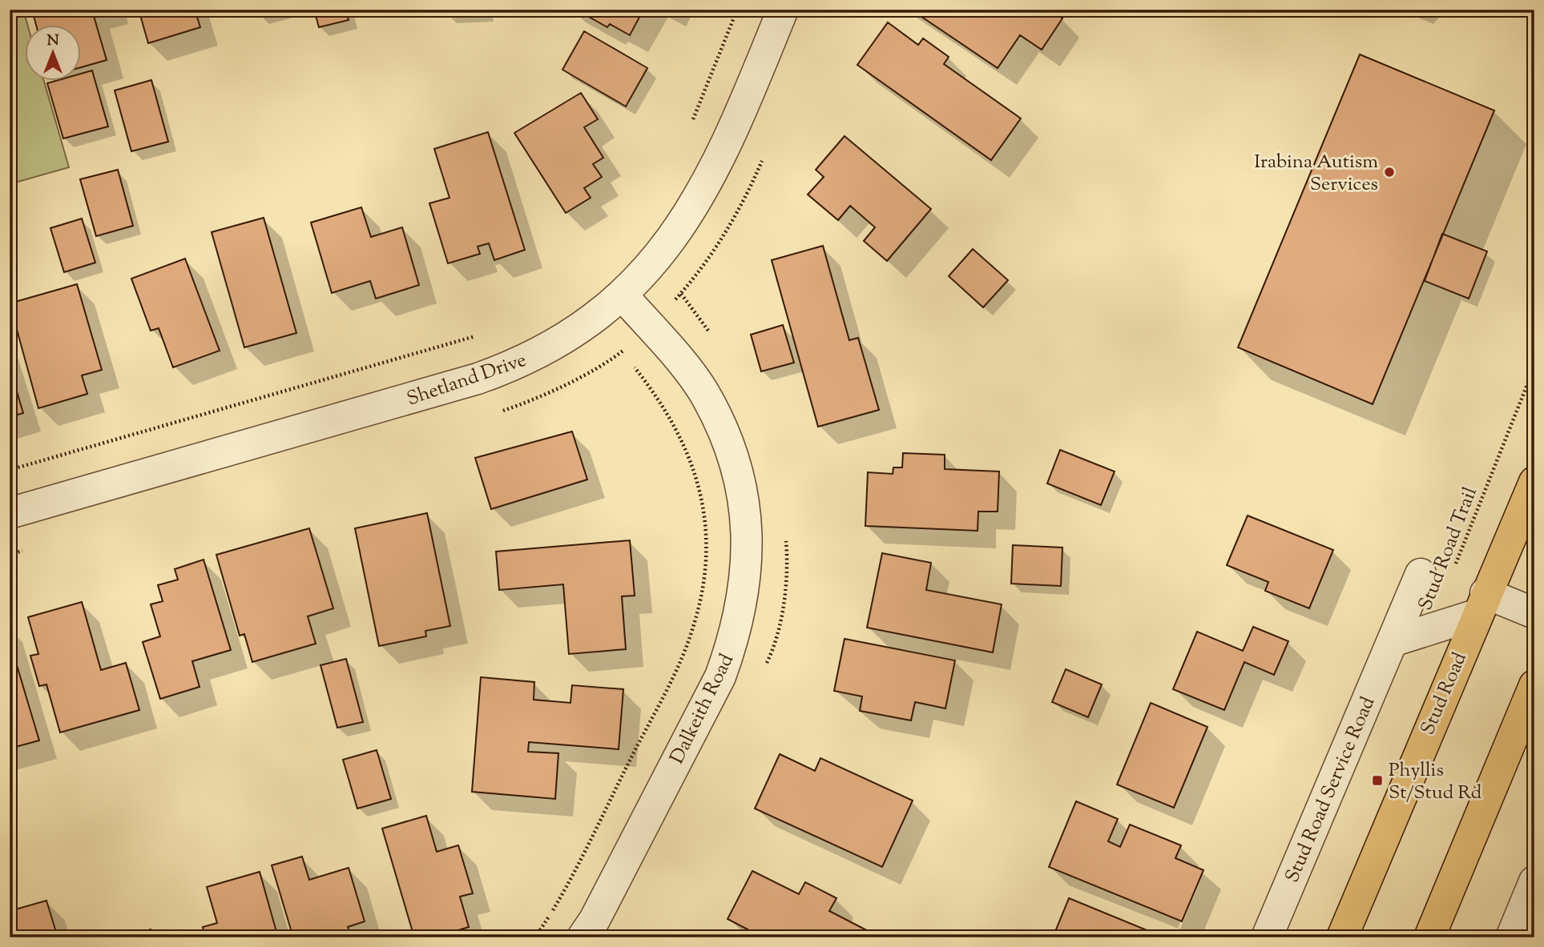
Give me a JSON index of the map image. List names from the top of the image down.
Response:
{
  "streets": {
    "main road": ["Stud Road"],
    "street": ["Shetland Drive", "Dalkeith Road", "Stud Road Service Road"],
    "path": ["Stud Road Trail"]
  },
  "crossings": [
    ["Shetland Drive", "Dalkeith Road"]
  ],
  "places": {
    "other": ["Irabina Autism Services"],
    "transit": ["Phyllis St/Stud Rd"]
  },
  "north": "top"
}
